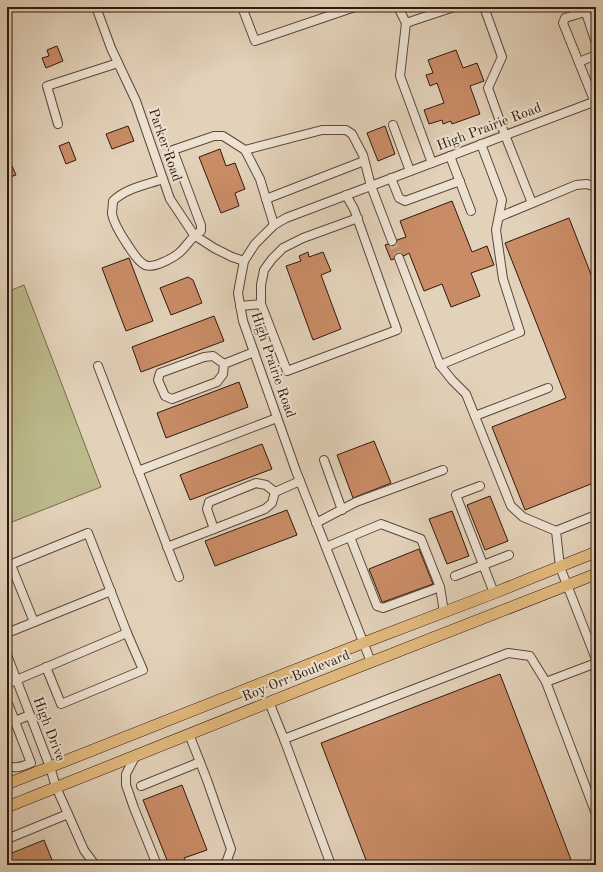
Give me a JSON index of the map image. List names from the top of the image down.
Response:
{
  "streets": {
    "main road": ["Roy Orr Boulevard"],
    "street": ["High Prairie Road", "Parker Road", "High Drive"]
  },
  "crossings": [
    ["High Prairie Road", "Parker Road"],
    ["High Prairie Road", "Roy Orr Boulevard"],
    ["Roy Orr Boulevard", "High Drive"]
  ]
}
